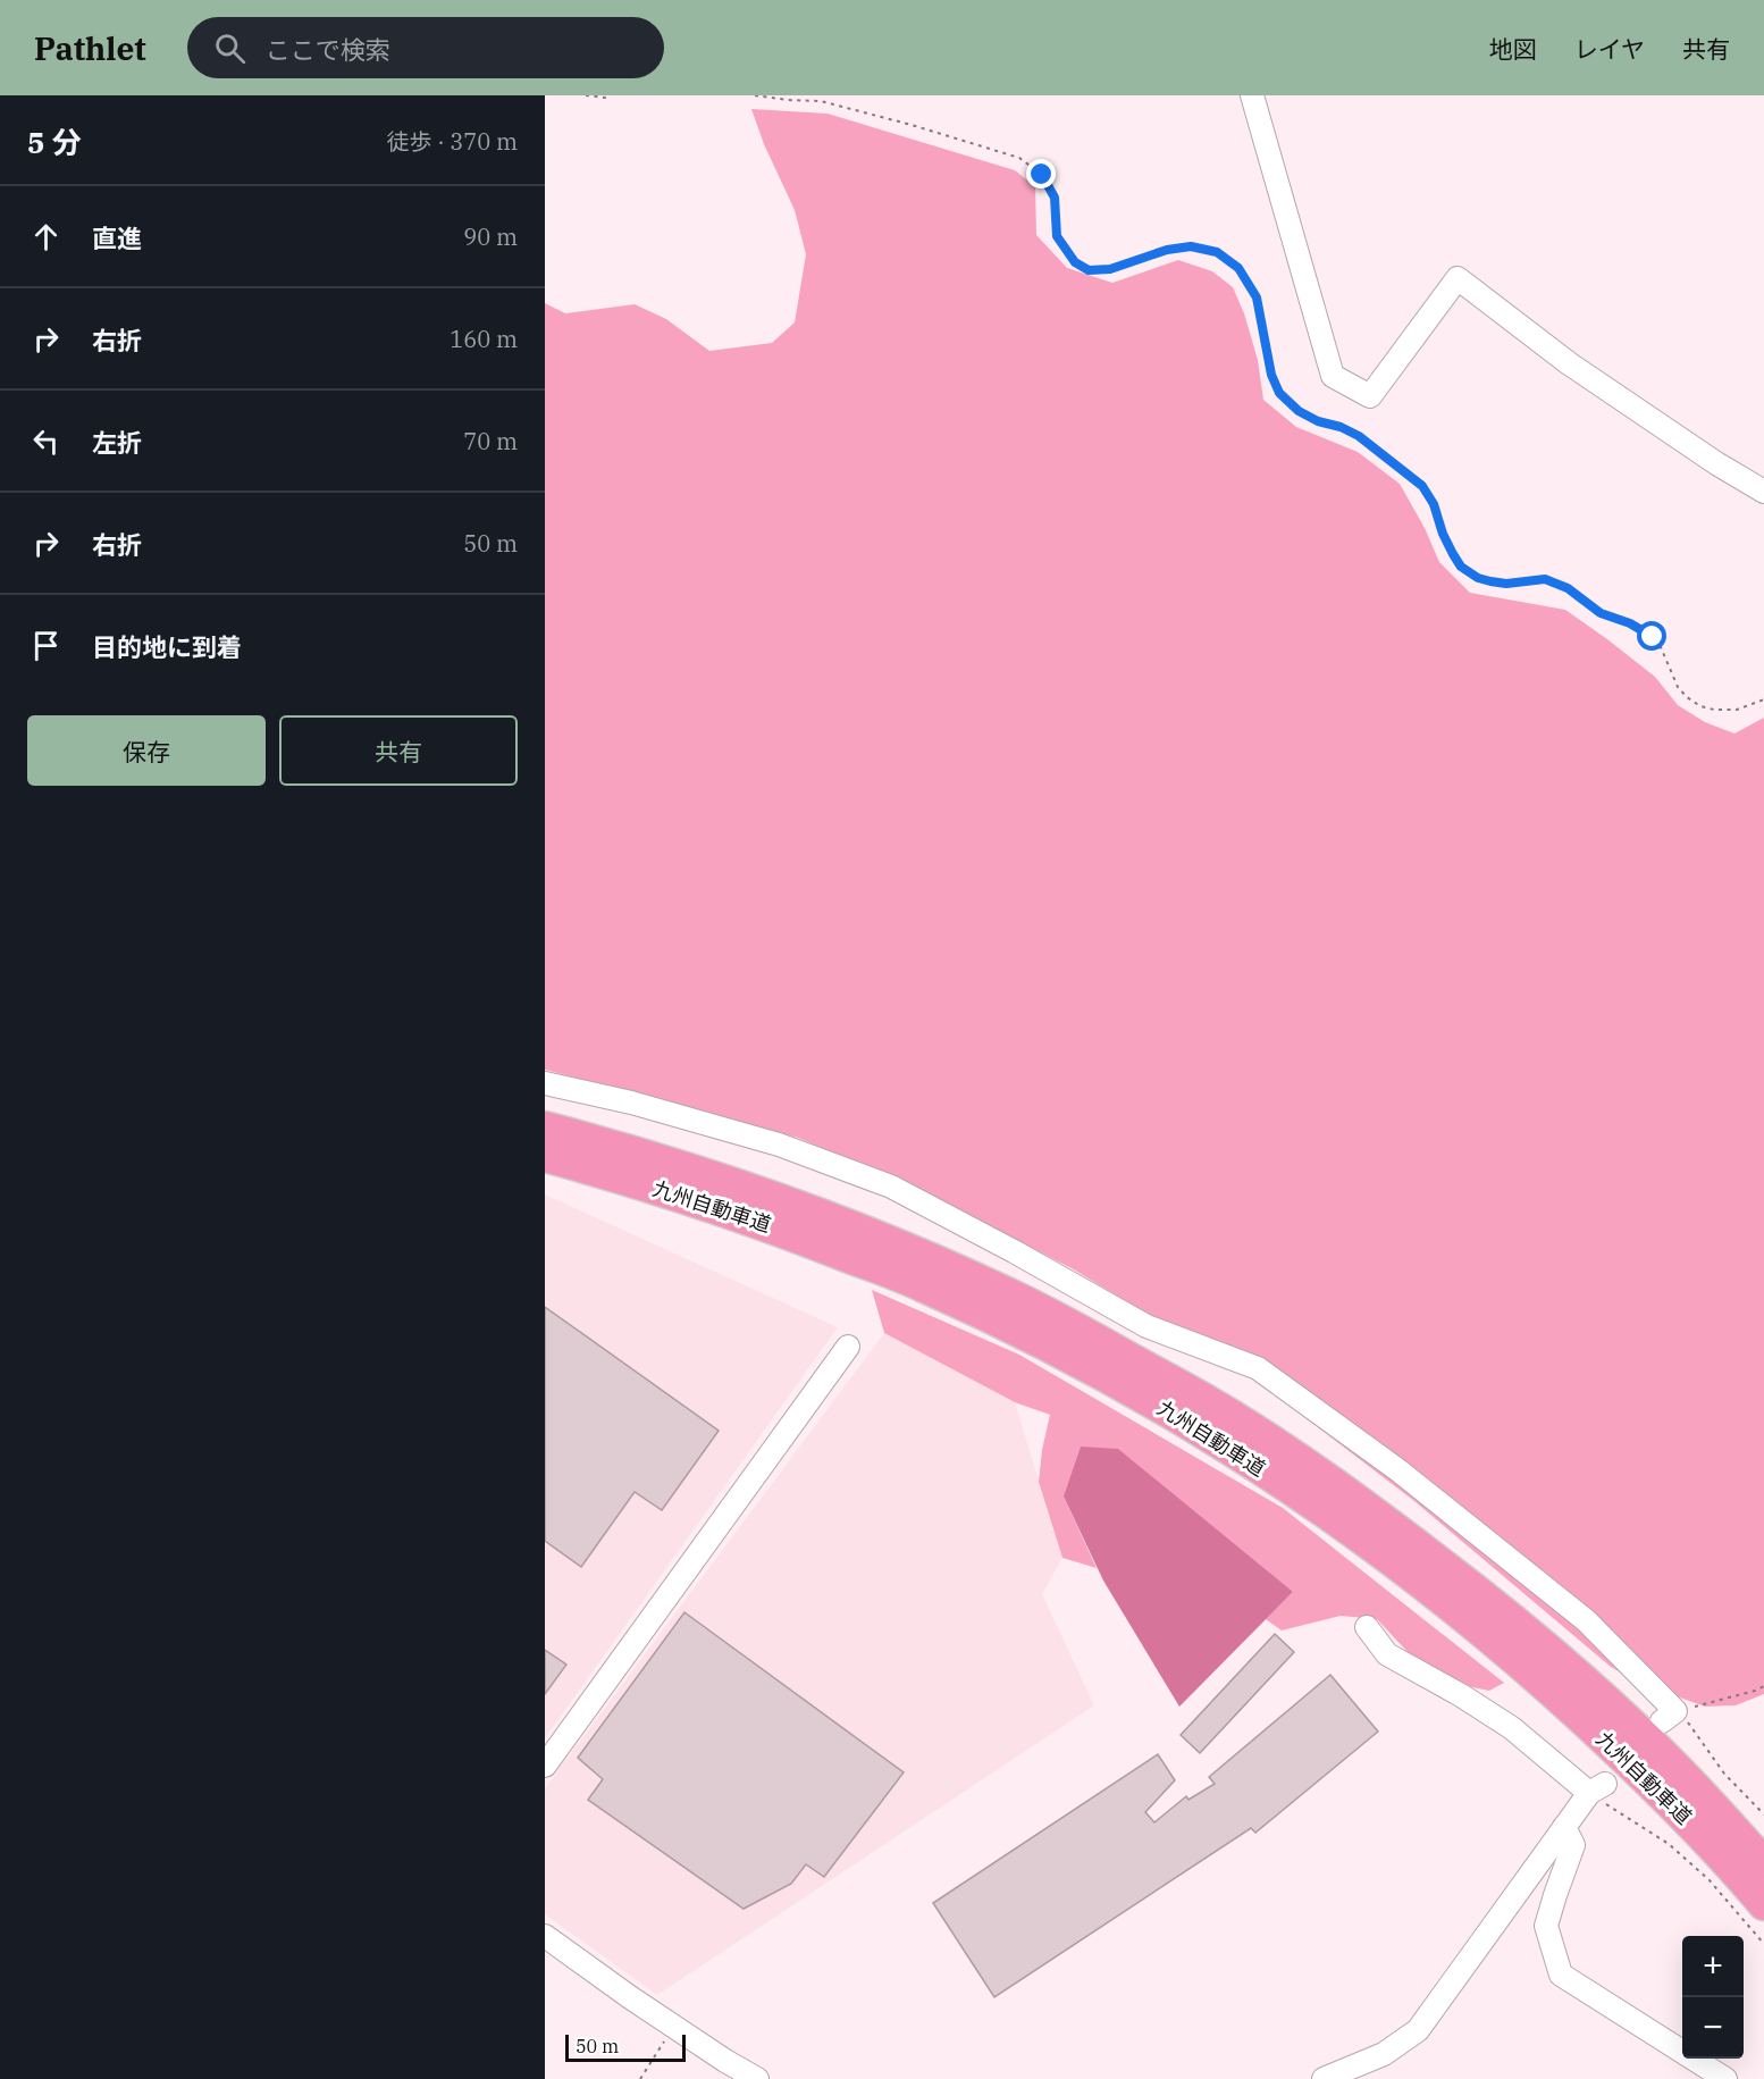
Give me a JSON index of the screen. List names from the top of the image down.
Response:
{
  "streets": {
    "highway": ["九州自動車道"]
  },
  "scale_bar": "50 m",
  "page": {
    "header": "Pathlet",
    "search": "ここで検索",
    "nav": ["地図", "レイヤ", "共有"],
    "heading": ["5 分", "徒歩 · 370 m"],
    "list": [
      ["直進", "90 m"],
      ["右折", "160 m"],
      ["左折", "70 m"],
      ["右折", "50 m"],
      "目的地に到着"
    ],
    "buttons": ["保存", "共有"],
    "map_buttons": ["+", "−"],
    "scale": "50 m"
  }
}
